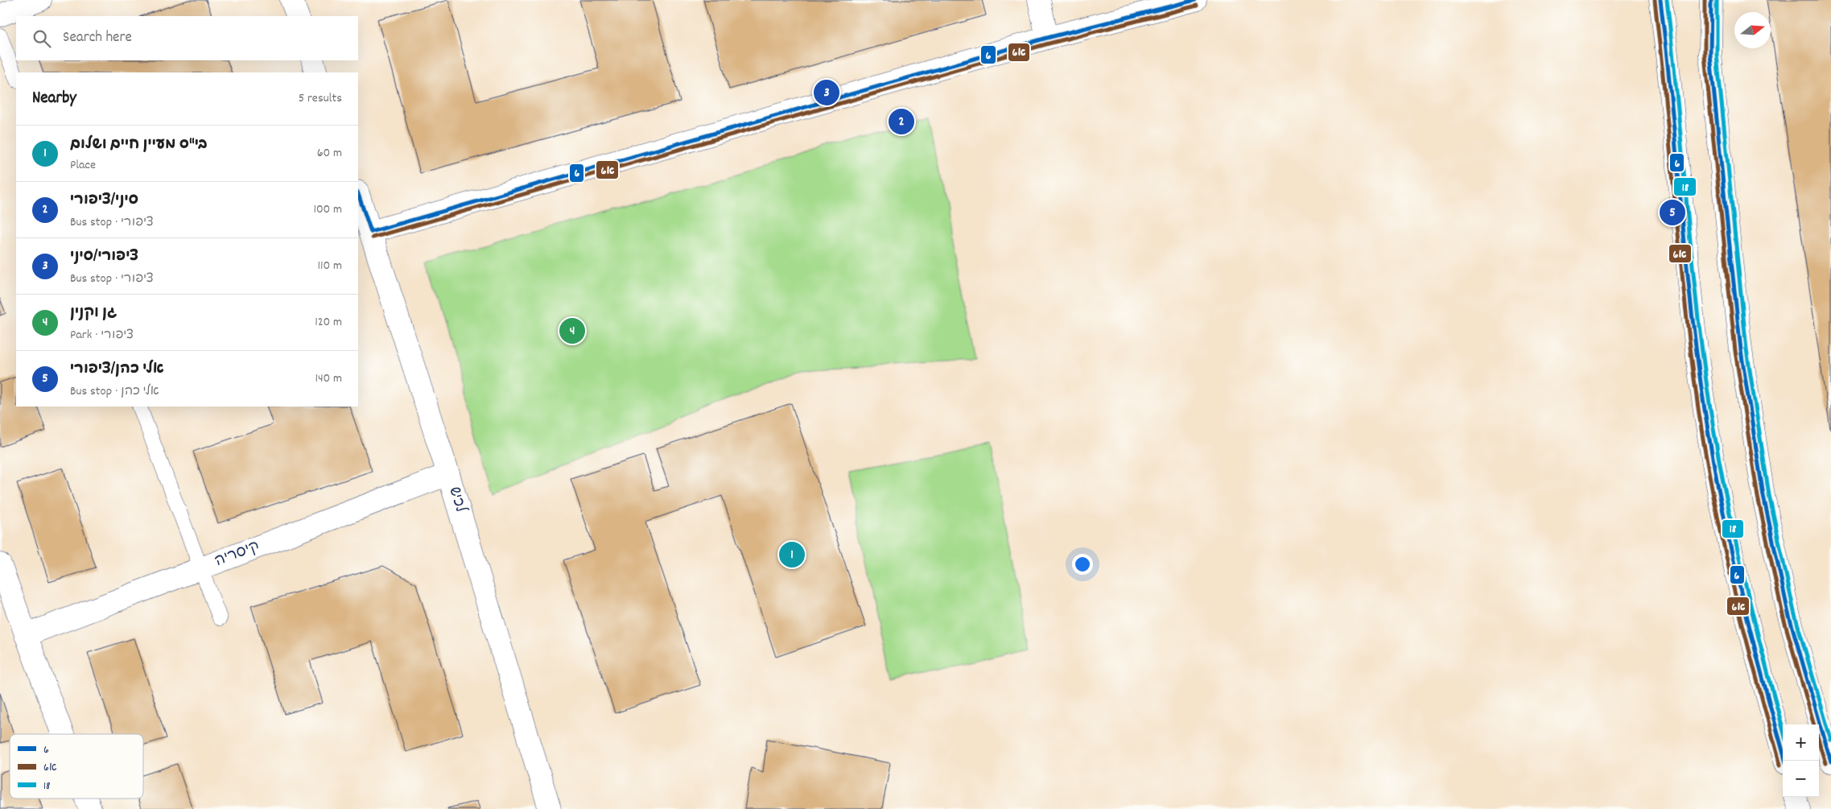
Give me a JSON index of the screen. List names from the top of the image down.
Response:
{
  "streets": {
    "street": ["לכיש", "קיסריה"]
  },
  "crossings": [
    ["לכיש", "קיסריה"]
  ],
  "lines": ["transit line 6", "transit line 6א", "transit line 18"],
  "legend": ["6", "6א", "18"],
  "north": "right",
  "page": {
    "search": "Search here",
    "heading": ["Nearby", "5 results"],
    "pins": [
      "3",
      "2",
      "5",
      "4",
      "1"
    ],
    "list": [
      {
        "mark": "1",
        "name": "בי\"ס מעיין חיים ושלום",
        "note": "Place",
        "value": "60 m"
      },
      {
        "mark": "2",
        "name": "סיני/ציפורי",
        "note": "Bus stop · ציפורי",
        "value": "100 m"
      },
      {
        "mark": "3",
        "name": "ציפורי/סיני",
        "note": "Bus stop · ציפורי",
        "value": "110 m"
      },
      {
        "mark": "4",
        "name": "גן וקנין",
        "note": "Park · ציפורי",
        "value": "120 m"
      },
      {
        "mark": "5",
        "name": "אלי כהן/ציפורי",
        "note": "Bus stop · אלי כהן",
        "value": "140 m"
      }
    ],
    "map_buttons": ["+", "−"]
  }
}
